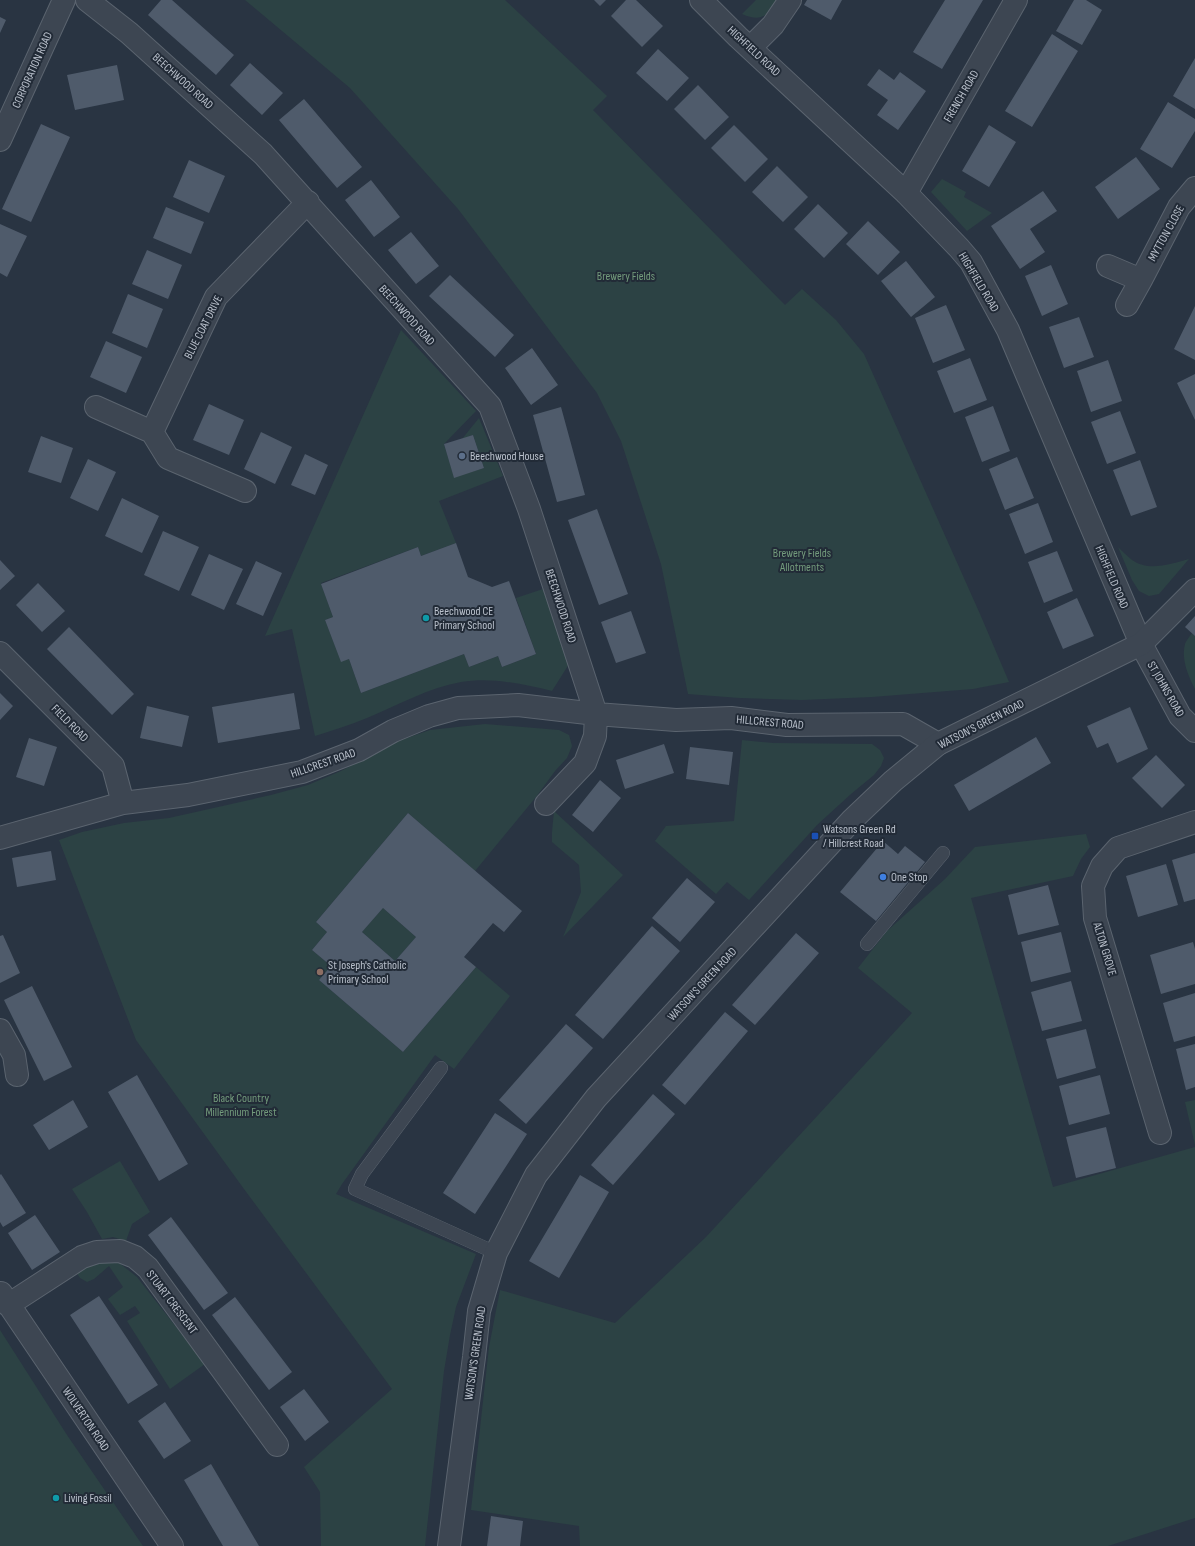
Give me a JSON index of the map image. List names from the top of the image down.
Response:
{
  "streets": {
    "street": [
      "HIGHFIELD ROAD",
      "CORPORATION ROAD",
      "BEECHWOOD ROAD",
      "FRENCH ROAD",
      "MYTTON CLOSE",
      "BLUE COAT DRIVE",
      "ST JOHNS ROAD",
      "HILLCREST ROAD",
      "FIELD ROAD",
      "WATSON'S GREEN ROAD",
      "ALTON GROVE",
      "STUART CRESCENT",
      "WOLVERTON ROAD"
    ]
  },
  "crossings": [
    ["HIGHFIELD ROAD", "FRENCH ROAD"],
    ["HIGHFIELD ROAD", "ST JOHNS ROAD"],
    ["HIGHFIELD ROAD", "WATSON'S GREEN ROAD"],
    ["BEECHWOOD ROAD", "BLUE COAT DRIVE"],
    ["BEECHWOOD ROAD", "HILLCREST ROAD"],
    ["ST JOHNS ROAD", "WATSON'S GREEN ROAD"],
    ["HILLCREST ROAD", "FIELD ROAD"],
    ["HILLCREST ROAD", "WATSON'S GREEN ROAD"],
    ["STUART CRESCENT", "WOLVERTON ROAD"]
  ],
  "parks": ["Brewery Fields", "Brewery Fields Allotments", "Black Country Millennium Forest"],
  "places": {
    "other": [
      "Beechwood House",
      "Beechwood CE Primary School",
      "One Stop",
      "St Joseph's Catholic Primary School",
      "Living Fossil"
    ],
    "transit": ["Watsons Green Rd / Hillcrest Road"]
  }
}
